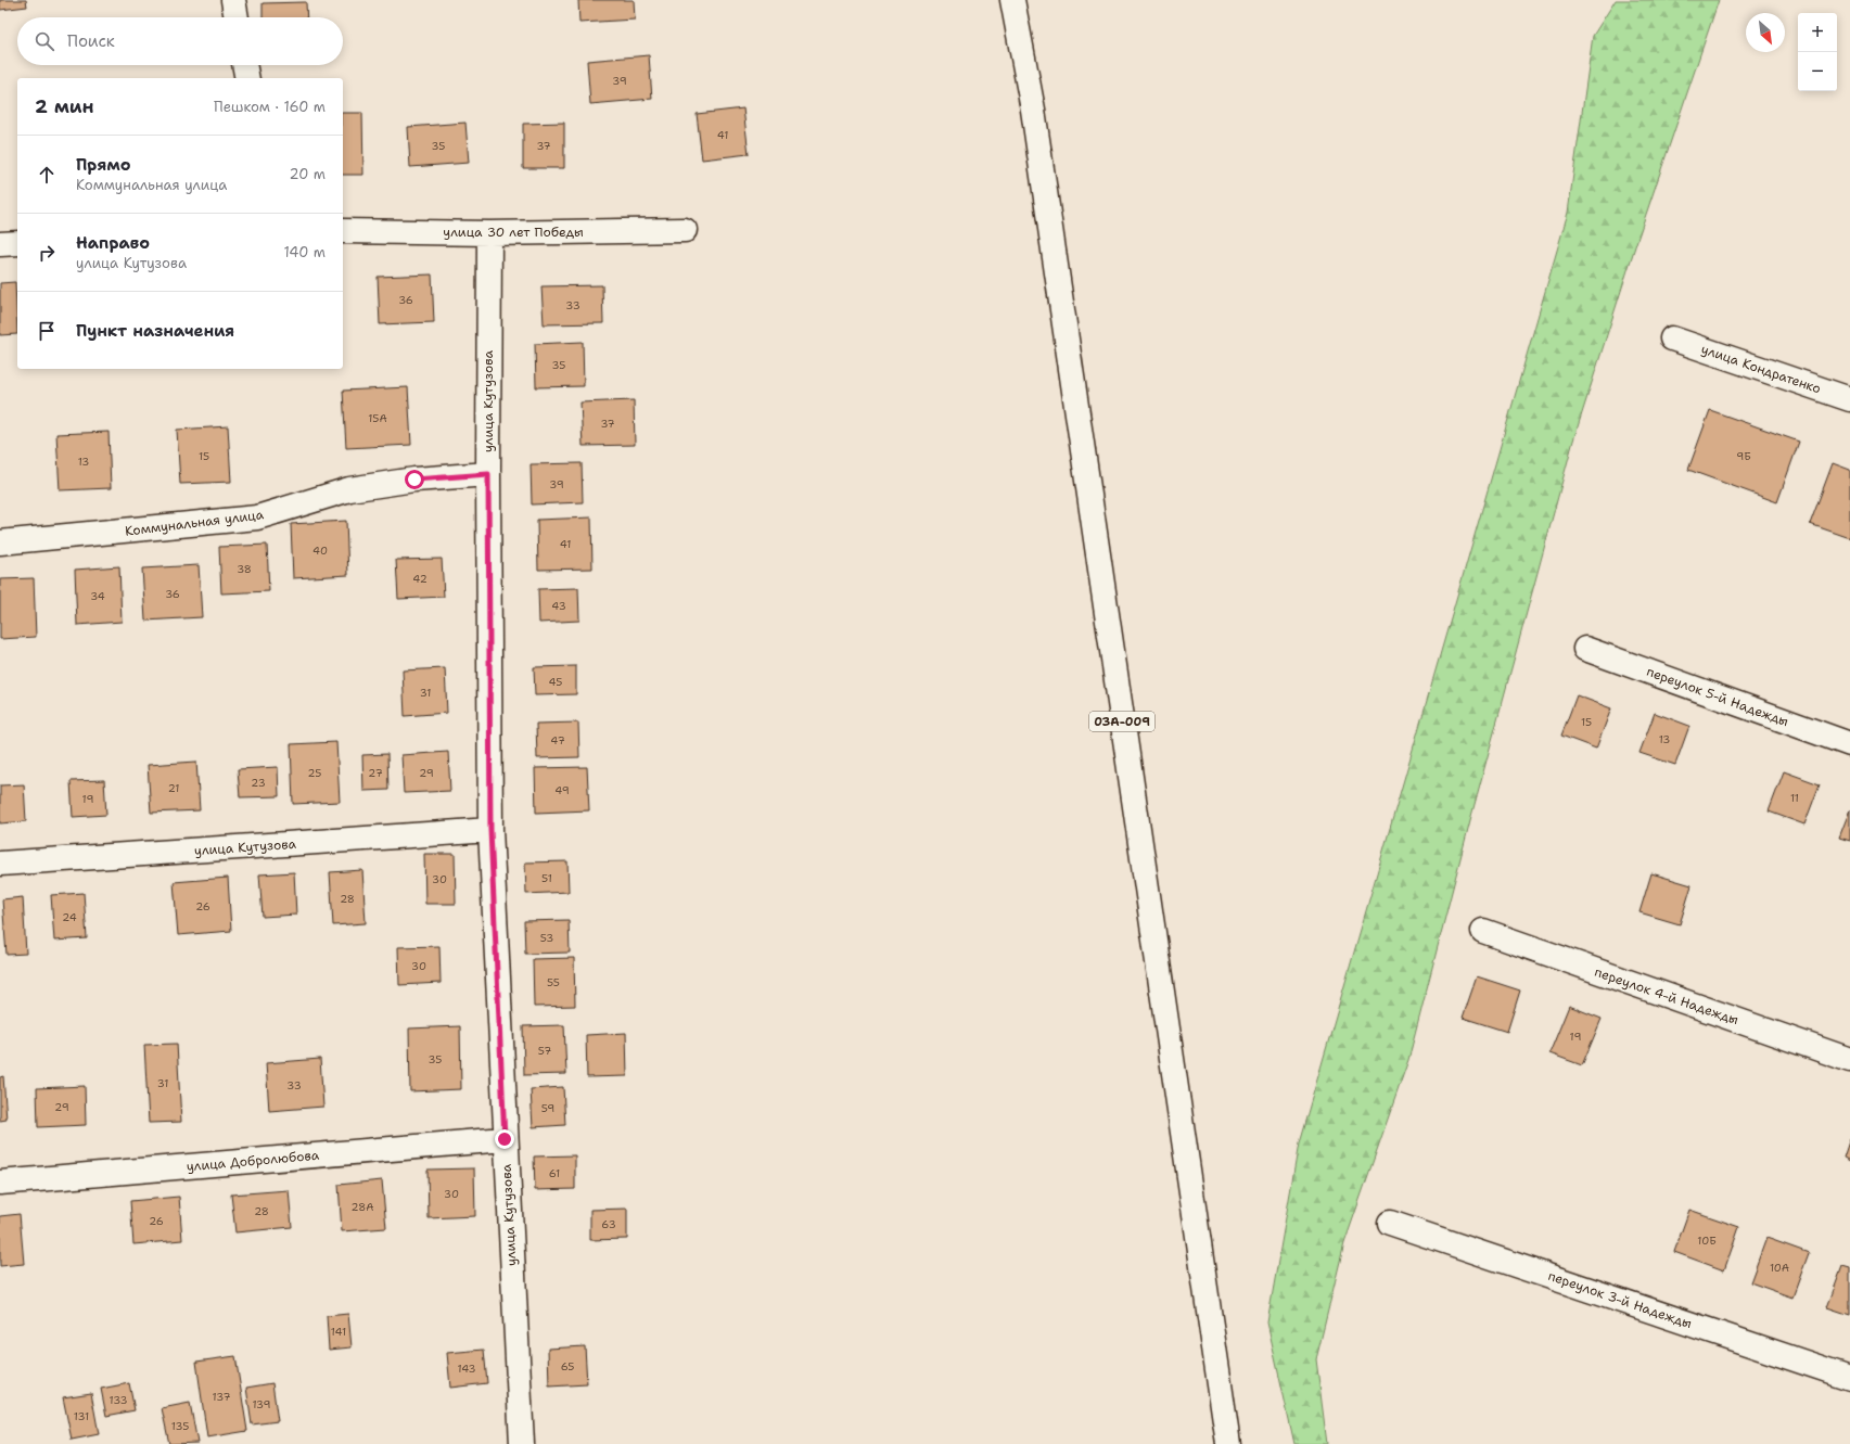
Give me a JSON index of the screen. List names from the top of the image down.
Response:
{
  "streets": {
    "street": [
      "улица 30 лет Победы",
      "улица Кондратенко",
      "улица Кутузова",
      "Коммунальная улица",
      "переулок 5-й Надежды",
      "03А-009",
      "переулок 4-й Надежды",
      "улица Добролюбова",
      "переулок 3-й Надежды"
    ]
  },
  "crossings": [
    ["улица 30 лет Победы", "улица Кутузова"],
    ["улица Кутузова", "Коммунальная улица"],
    ["улица Кутузова", "улица Добролюбова"]
  ],
  "house_numbers": [
    "39",
    "41",
    "35",
    "37",
    "36",
    "33",
    "35",
    "15А",
    "37",
    "15",
    "9Б",
    "13",
    "39",
    "41",
    "40",
    "38",
    "42",
    "36",
    "34",
    "43",
    "45",
    "31",
    "15",
    "13",
    "47",
    "25",
    "27",
    "29",
    "23",
    "21",
    "49",
    "11",
    "19",
    "51",
    "30",
    "28",
    "26",
    "24",
    "53",
    "30",
    "55",
    "19",
    "57",
    "35",
    "31",
    "33",
    "29",
    "59",
    "61",
    "30",
    "28А",
    "28",
    "26",
    "63",
    "10Б",
    "10А",
    "141",
    "65",
    "143",
    "137",
    "133",
    "139",
    "131",
    "135"
  ],
  "north": "bottom right",
  "page": {
    "map_buttons": ["+", "−"],
    "search": "Поиск",
    "heading": ["2 мин", "Пешком · 160 m"],
    "list": [
      ["Прямо", "Коммунальная улица", "20 m"],
      ["Направо", "улица Кутузова", "140 m"],
      "Пункт назначения"
    ]
  }
}
